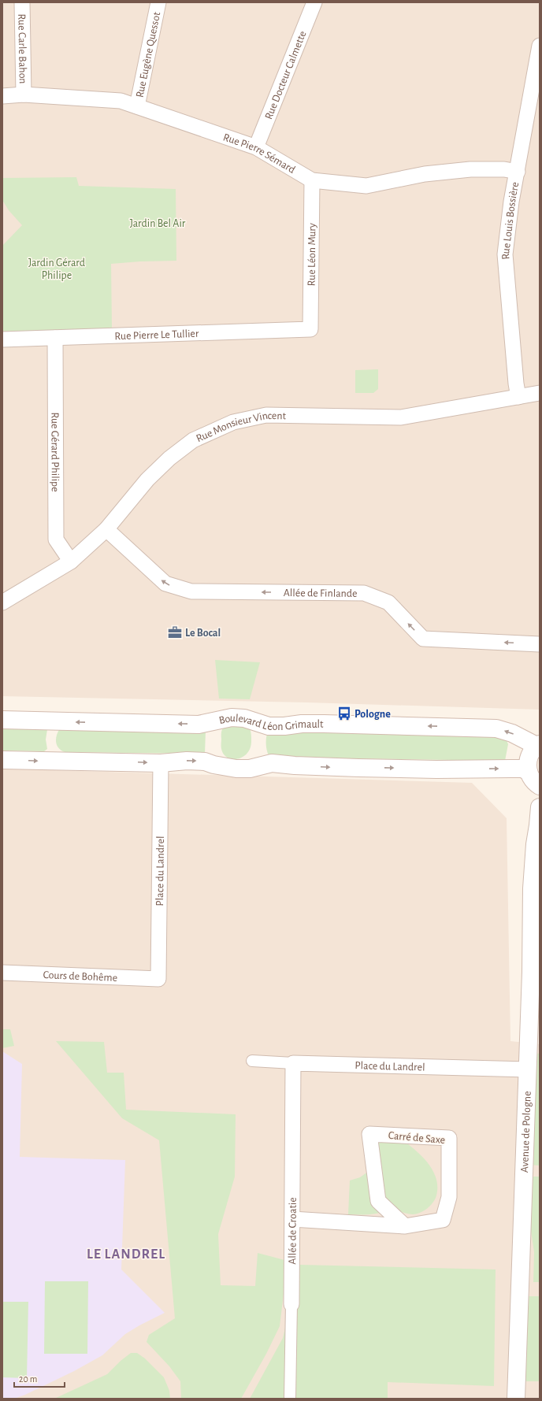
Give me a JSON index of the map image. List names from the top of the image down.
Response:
{
  "streets": {
    "main road": ["Boulevard Léon Grimault", "Avenue de Pologne"],
    "street": [
      "Rue Carle Bahon",
      "Rue Eugène Quessot",
      "Rue Docteur Calmette",
      "Rue Pierre Sémard",
      "Rue Louis Bossière",
      "Rue Léon Mury",
      "Rue Pierre Le Tullier",
      "Rue Monsieur Vincent",
      "Rue Gérard Philipe",
      "Allée de Finlande",
      "Place du Landrel",
      "Cours de Bohême",
      "Carré de Saxe",
      "Allée de Croatie"
    ]
  },
  "crossings": [
    ["Rue Carle Bahon", "Rue Pierre Sémard"],
    ["Rue Eugène Quessot", "Rue Pierre Sémard"],
    ["Rue Docteur Calmette", "Rue Pierre Sémard"],
    ["Rue Pierre Sémard", "Rue Louis Bossière"],
    ["Rue Pierre Sémard", "Rue Léon Mury"],
    ["Rue Louis Bossière", "Rue Monsieur Vincent"],
    ["Rue Léon Mury", "Rue Pierre Le Tullier"],
    ["Rue Pierre Le Tullier", "Rue Gérard Philipe"],
    ["Rue Monsieur Vincent", "Rue Gérard Philipe"],
    ["Rue Monsieur Vincent", "Allée de Finlande"],
    ["Place du Landrel", "Cours de Bohême"],
    ["Place du Landrel", "Avenue de Pologne"],
    ["Place du Landrel", "Allée de Croatie"],
    ["Carré de Saxe", "Allée de Croatie"]
  ],
  "one_way": ["Allée de Finlande"],
  "districts": ["LE LANDREL"],
  "parks": ["Jardin Bel Air", "Jardin Gérard Philipe"],
  "places": {
    "office": ["Le Bocal"],
    "bus stop": ["Pologne"]
  },
  "scale_bar": "20 m"
}
